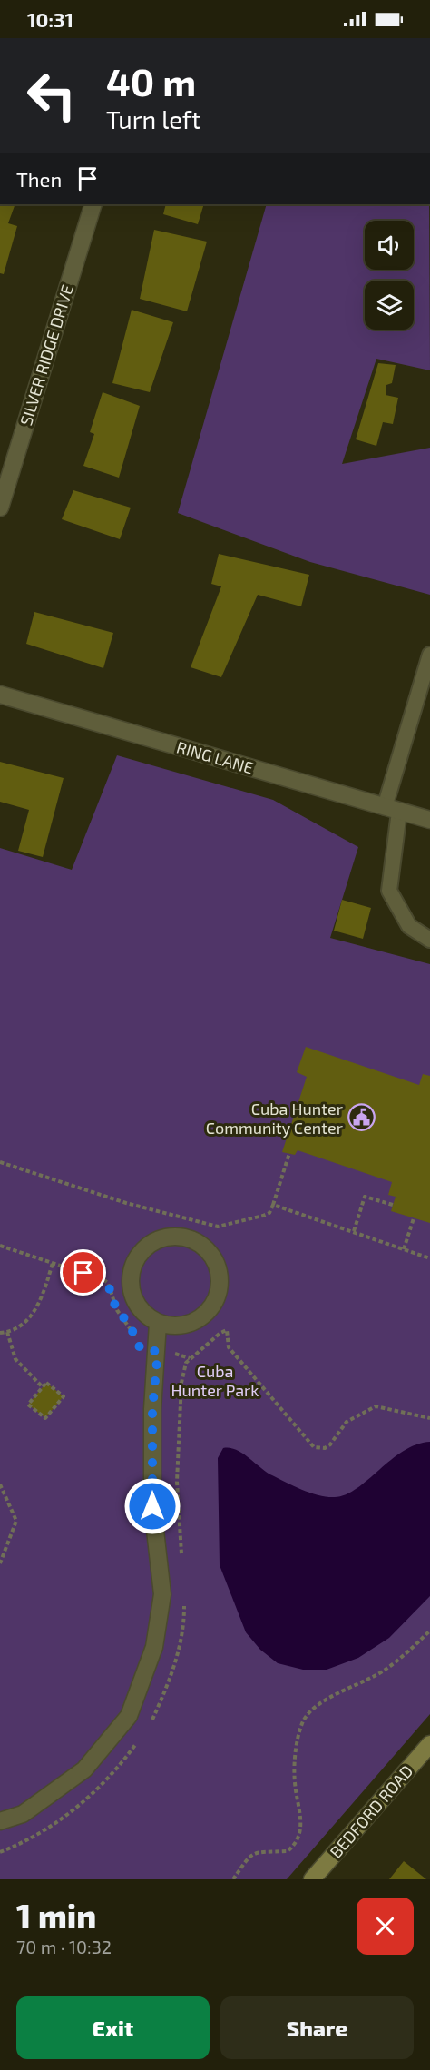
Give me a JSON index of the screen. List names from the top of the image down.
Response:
{
  "streets": {
    "street": ["SILVER RIDGE DRIVE", "RING LANE", "BEDFORD ROAD"]
  },
  "parks": ["Cuba Hunter Park"],
  "places": {
    "public building": ["Cuba Hunter Community Center"]
  },
  "page": {
    "status": "10:31",
    "turn": ["40 m", "Turn left"],
    "then": "Then",
    "heading": ["1 min", "70 m · 10:32"],
    "buttons": ["Exit", "Share"]
  }
}
